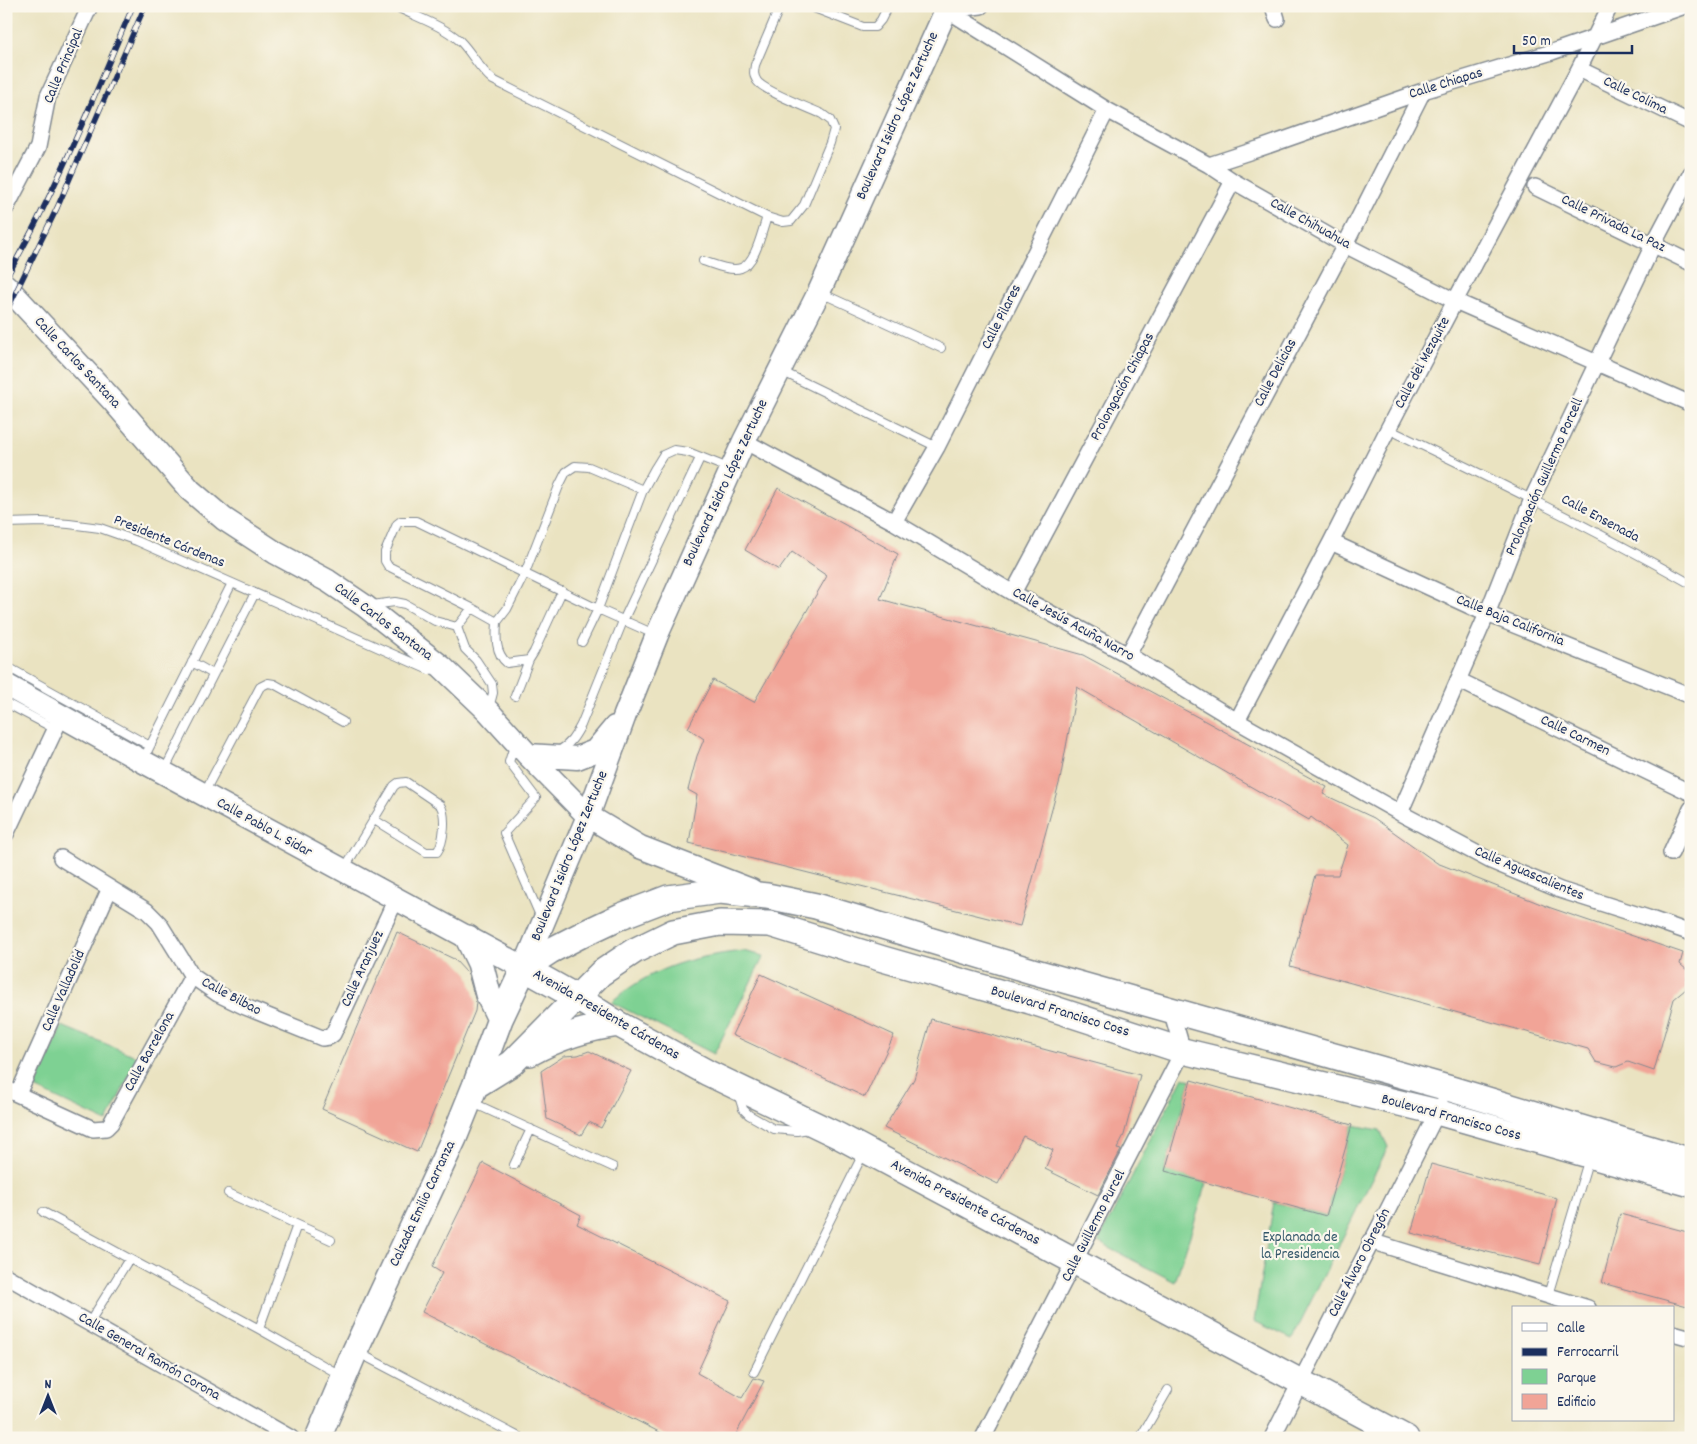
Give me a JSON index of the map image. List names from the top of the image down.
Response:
{
  "streets": {
    "main road": ["Boulevard Francisco Coss", "Avenida Presidente Cárdenas", "Calzada Emilio Carranza"],
    "street": [
      "Calle Principal",
      "Calle Chiapas",
      "Calle Colima",
      "Boulevard Isidro López Zertuche",
      "Calle Chihuahua",
      "Calle Privada La Paz",
      "Calle Pilares",
      "Calle Carlos Santana",
      "Calle del Mezquite",
      "Calle Delicias",
      "Prolongación Chiapas",
      "Prolongación Guillermo Porcell",
      "Calle Baja California",
      "Calle Jesús Acuña Narro",
      "Calle Carmen",
      "Calle Pablo L. Sidar",
      "Calle Aguascalientes",
      "Calle Aranjuez",
      "Calle Valladolid",
      "Calle Bilbao",
      "Calle Barcelona",
      "Calle Guillermo Purcel",
      "Calle Álvaro Obregón",
      "Calle General Ramón Corona"
    ],
    "lane": ["Calle Ensenada", "Presidente Cárdenas"]
  },
  "crossings": [
    ["Calle Chiapas", "Calle Chihuahua"],
    ["Calle Chiapas", "Calle del Mezquite"],
    ["Calle Chiapas", "Calle Delicias"],
    ["Calle Colima", "Calle del Mezquite"],
    ["Boulevard Isidro López Zertuche", "Calle Chihuahua"],
    ["Boulevard Isidro López Zertuche", "Calle Carlos Santana"],
    ["Boulevard Isidro López Zertuche", "Calle Jesús Acuña Narro"],
    ["Boulevard Isidro López Zertuche", "Calle Pablo L. Sidar"],
    ["Boulevard Isidro López Zertuche", "Boulevard Francisco Coss"],
    ["Boulevard Isidro López Zertuche", "Avenida Presidente Cárdenas"],
    ["Boulevard Isidro López Zertuche", "Calzada Emilio Carranza"],
    ["Calle Chihuahua", "Calle Pilares"],
    ["Calle Chihuahua", "Calle del Mezquite"],
    ["Calle Chihuahua", "Calle Delicias"],
    ["Calle Chihuahua", "Prolongación Chiapas"],
    ["Calle Chihuahua", "Prolongación Guillermo Porcell"],
    ["Calle Privada La Paz", "Prolongación Guillermo Porcell"],
    ["Calle Pilares", "Calle Jesús Acuña Narro"],
    ["Calle Carlos Santana", "Presidente Cárdenas"],
    ["Calle Carlos Santana", "Boulevard Francisco Coss"],
    ["Calle del Mezquite", "Calle Ensenada"],
    ["Calle del Mezquite", "Calle Baja California"],
    ["Calle del Mezquite", "Calle Jesús Acuña Narro"],
    ["Calle Delicias", "Calle Jesús Acuña Narro"],
    ["Prolongación Chiapas", "Calle Jesús Acuña Narro"],
    ["Prolongación Guillermo Porcell", "Calle Ensenada"],
    ["Prolongación Guillermo Porcell", "Calle Baja California"],
    ["Prolongación Guillermo Porcell", "Calle Jesús Acuña Narro"],
    ["Prolongación Guillermo Porcell", "Calle Carmen"],
    ["Prolongación Guillermo Porcell", "Calle Aguascalientes"],
    ["Presidente Cárdenas", "Calle Pablo L. Sidar"],
    ["Calle Jesús Acuña Narro", "Calle Aguascalientes"],
    ["Calle Pablo L. Sidar", "Calle Aranjuez"],
    ["Calle Pablo L. Sidar", "Boulevard Francisco Coss"],
    ["Calle Pablo L. Sidar", "Avenida Presidente Cárdenas"],
    ["Calle Pablo L. Sidar", "Calzada Emilio Carranza"],
    ["Calle Aranjuez", "Calle Bilbao"],
    ["Calle Valladolid", "Calle Bilbao"],
    ["Calle Valladolid", "Calle Barcelona"],
    ["Calle Bilbao", "Calle Barcelona"],
    ["Boulevard Francisco Coss", "Avenida Presidente Cárdenas"],
    ["Boulevard Francisco Coss", "Calzada Emilio Carranza"],
    ["Boulevard Francisco Coss", "Calle Guillermo Purcel"],
    ["Boulevard Francisco Coss", "Calle Álvaro Obregón"],
    ["Avenida Presidente Cárdenas", "Calzada Emilio Carranza"],
    ["Avenida Presidente Cárdenas", "Calle Guillermo Purcel"],
    ["Avenida Presidente Cárdenas", "Calle Álvaro Obregón"]
  ],
  "parks": ["Explanada de la Presidencia"],
  "legend": [
    "Calle",
    "Ferrocarril",
    "Parque",
    "Edificio"
  ],
  "scale_bar": "50 m",
  "north": "top"
}
